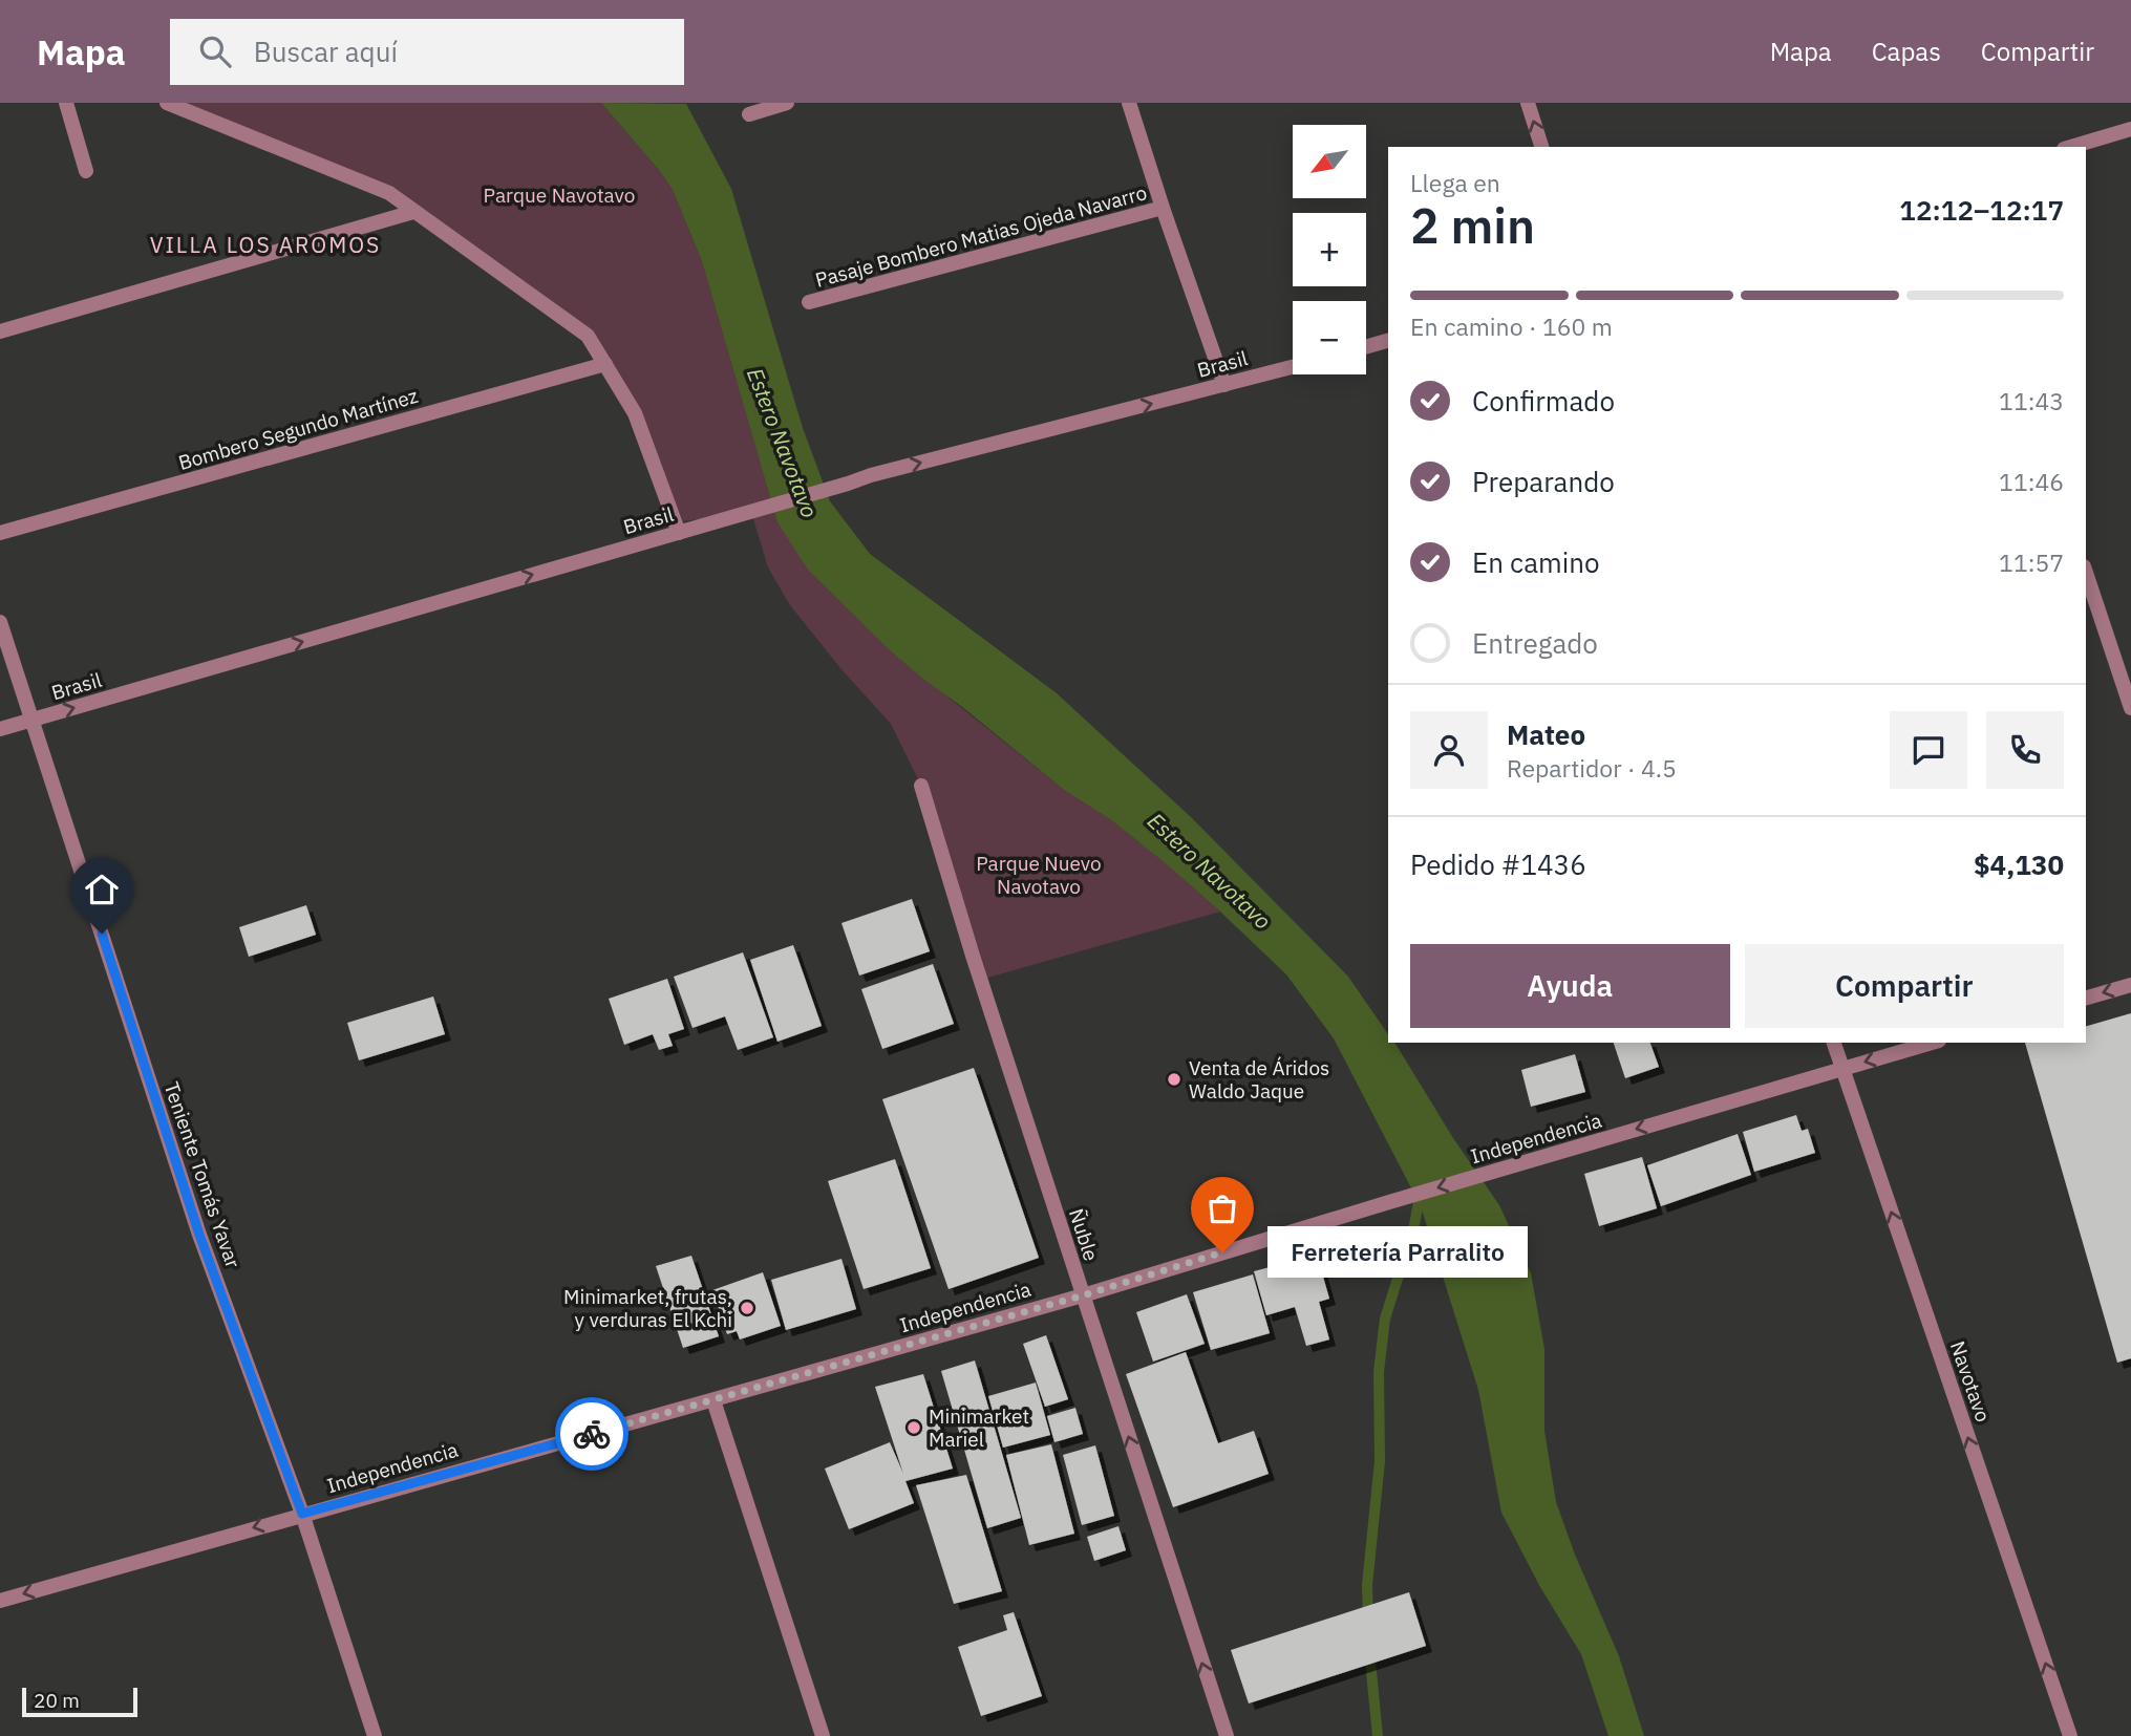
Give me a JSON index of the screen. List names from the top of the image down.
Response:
{
  "streets": {
    "street": [
      "Pasaje Bombero Matias Ojeda Navarro",
      "Brasil",
      "Bombero Segundo Martínez",
      "Independencia",
      "Teniente Tomás Yavar",
      "Ñuble",
      "Navotavo"
    ]
  },
  "crossings": [
    ["Brasil", "Teniente Tomás Yavar"],
    ["Independencia", "Teniente Tomás Yavar"],
    ["Independencia", "Ñuble"],
    ["Independencia", "Navotavo"]
  ],
  "one_way": [
    "Brasil",
    "Independencia",
    "Ñuble",
    "Navotavo"
  ],
  "districts": ["VILLA LOS AROMOS"],
  "water": ["Estero Navotavo"],
  "parks": ["Parque Navotavo", "Parque Nuevo Navotavo"],
  "places": [
    "Venta de Áridos Waldo Jaque",
    "Ferretería Parralito",
    "Minimarket, frutas, y verduras El Kchi",
    "Minimarket Mariel"
  ],
  "scale_bar": "20 m",
  "north": "bottom left",
  "page": {
    "header": "Mapa",
    "search": "Buscar aquí",
    "nav": ["Mapa", "Capas", "Compartir"],
    "map_buttons": ["+", "−"],
    "heading": ["2 min", "Llega en", "12:12–12:17"],
    "panel": [
      "Mateo",
      "Repartidor · 4.5",
      "Pedido #1436",
      "$4,130"
    ],
    "bar": "En camino · 160 m",
    "list": [
      ["Confirmado", "11:43"],
      ["Preparando", "11:46"],
      ["En camino", "11:57"],
      "Entregado"
    ],
    "buttons": ["Ayuda", "Compartir"],
    "bubble": "Ferretería Parralito",
    "scale": "20 m"
  }
}
